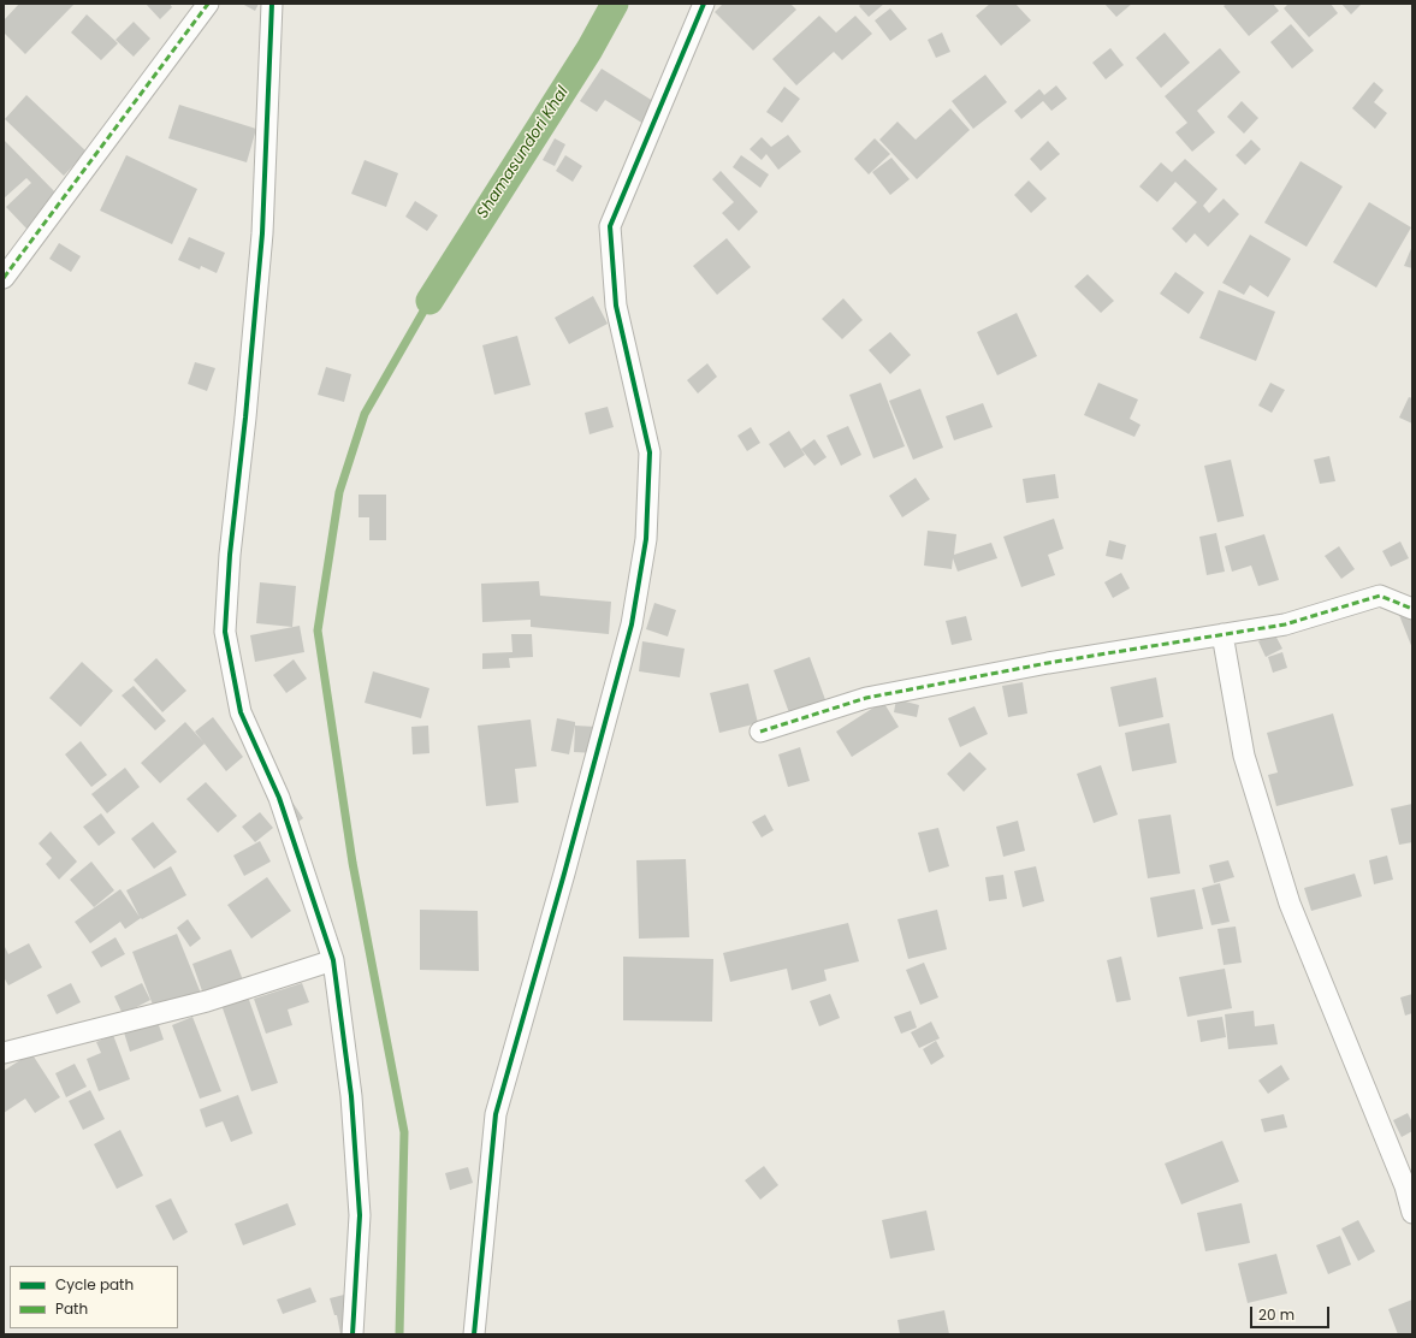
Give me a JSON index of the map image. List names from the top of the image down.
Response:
{
  "water": ["Shamasundori Khal"],
  "legend": ["Cycle path", "Path"],
  "scale_bar": "20 m"
}
